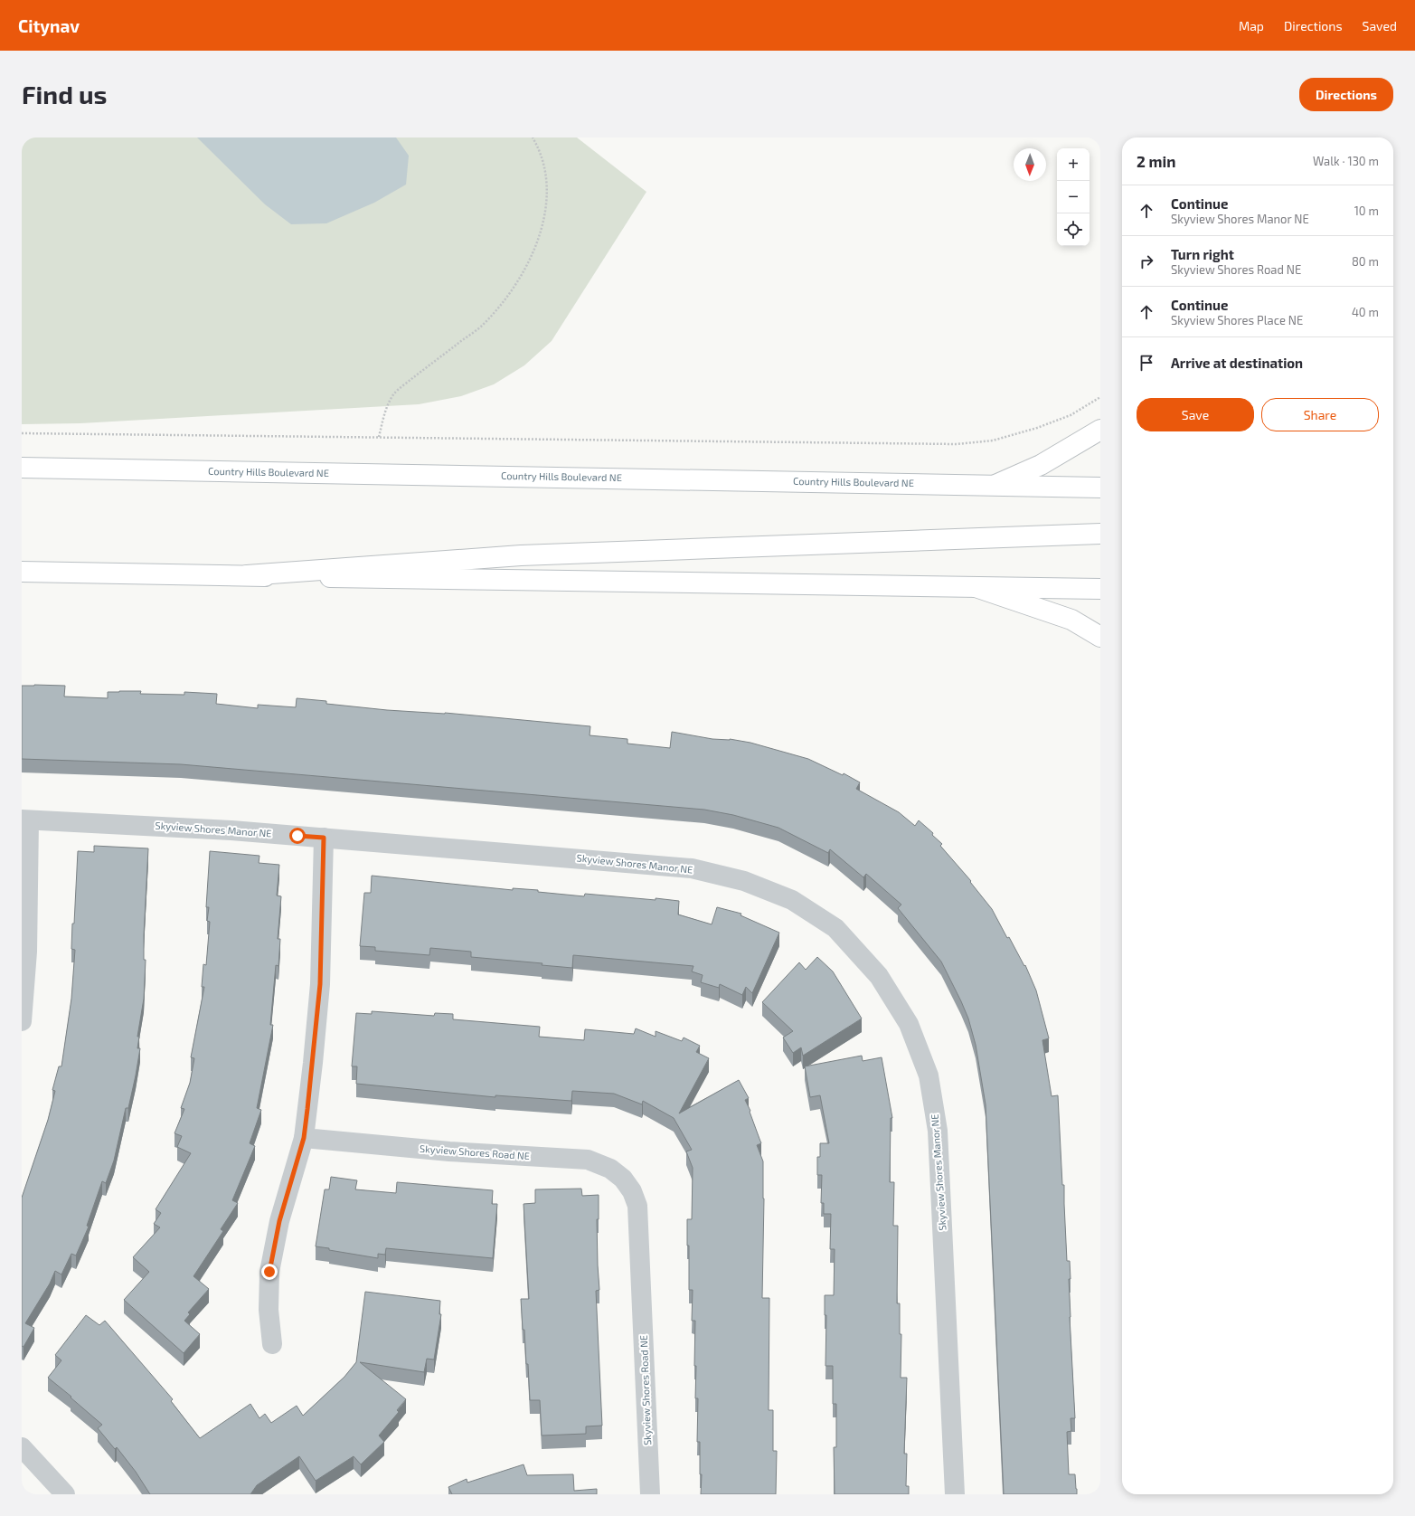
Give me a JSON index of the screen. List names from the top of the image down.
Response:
{
  "streets": {
    "main road": ["Country Hills Boulevard NE"],
    "street": ["Skyview Shores Manor NE", "Skyview Shores Road NE"]
  },
  "north": "bottom",
  "page": {
    "header": "Citynav",
    "nav": ["Map", "Directions", "Saved"],
    "buttons": [
      "Directions",
      ["Save", "Share"]
    ],
    "title": "Find us",
    "heading": ["2 min", "Walk · 130 m"],
    "map_buttons": ["+", "−"],
    "list": [
      ["Continue", "Skyview Shores Manor NE", "10 m"],
      ["Turn right", "Skyview Shores Road NE", "80 m"],
      ["Continue", "Skyview Shores Place NE", "40 m"],
      "Arrive at destination"
    ]
  }
}
